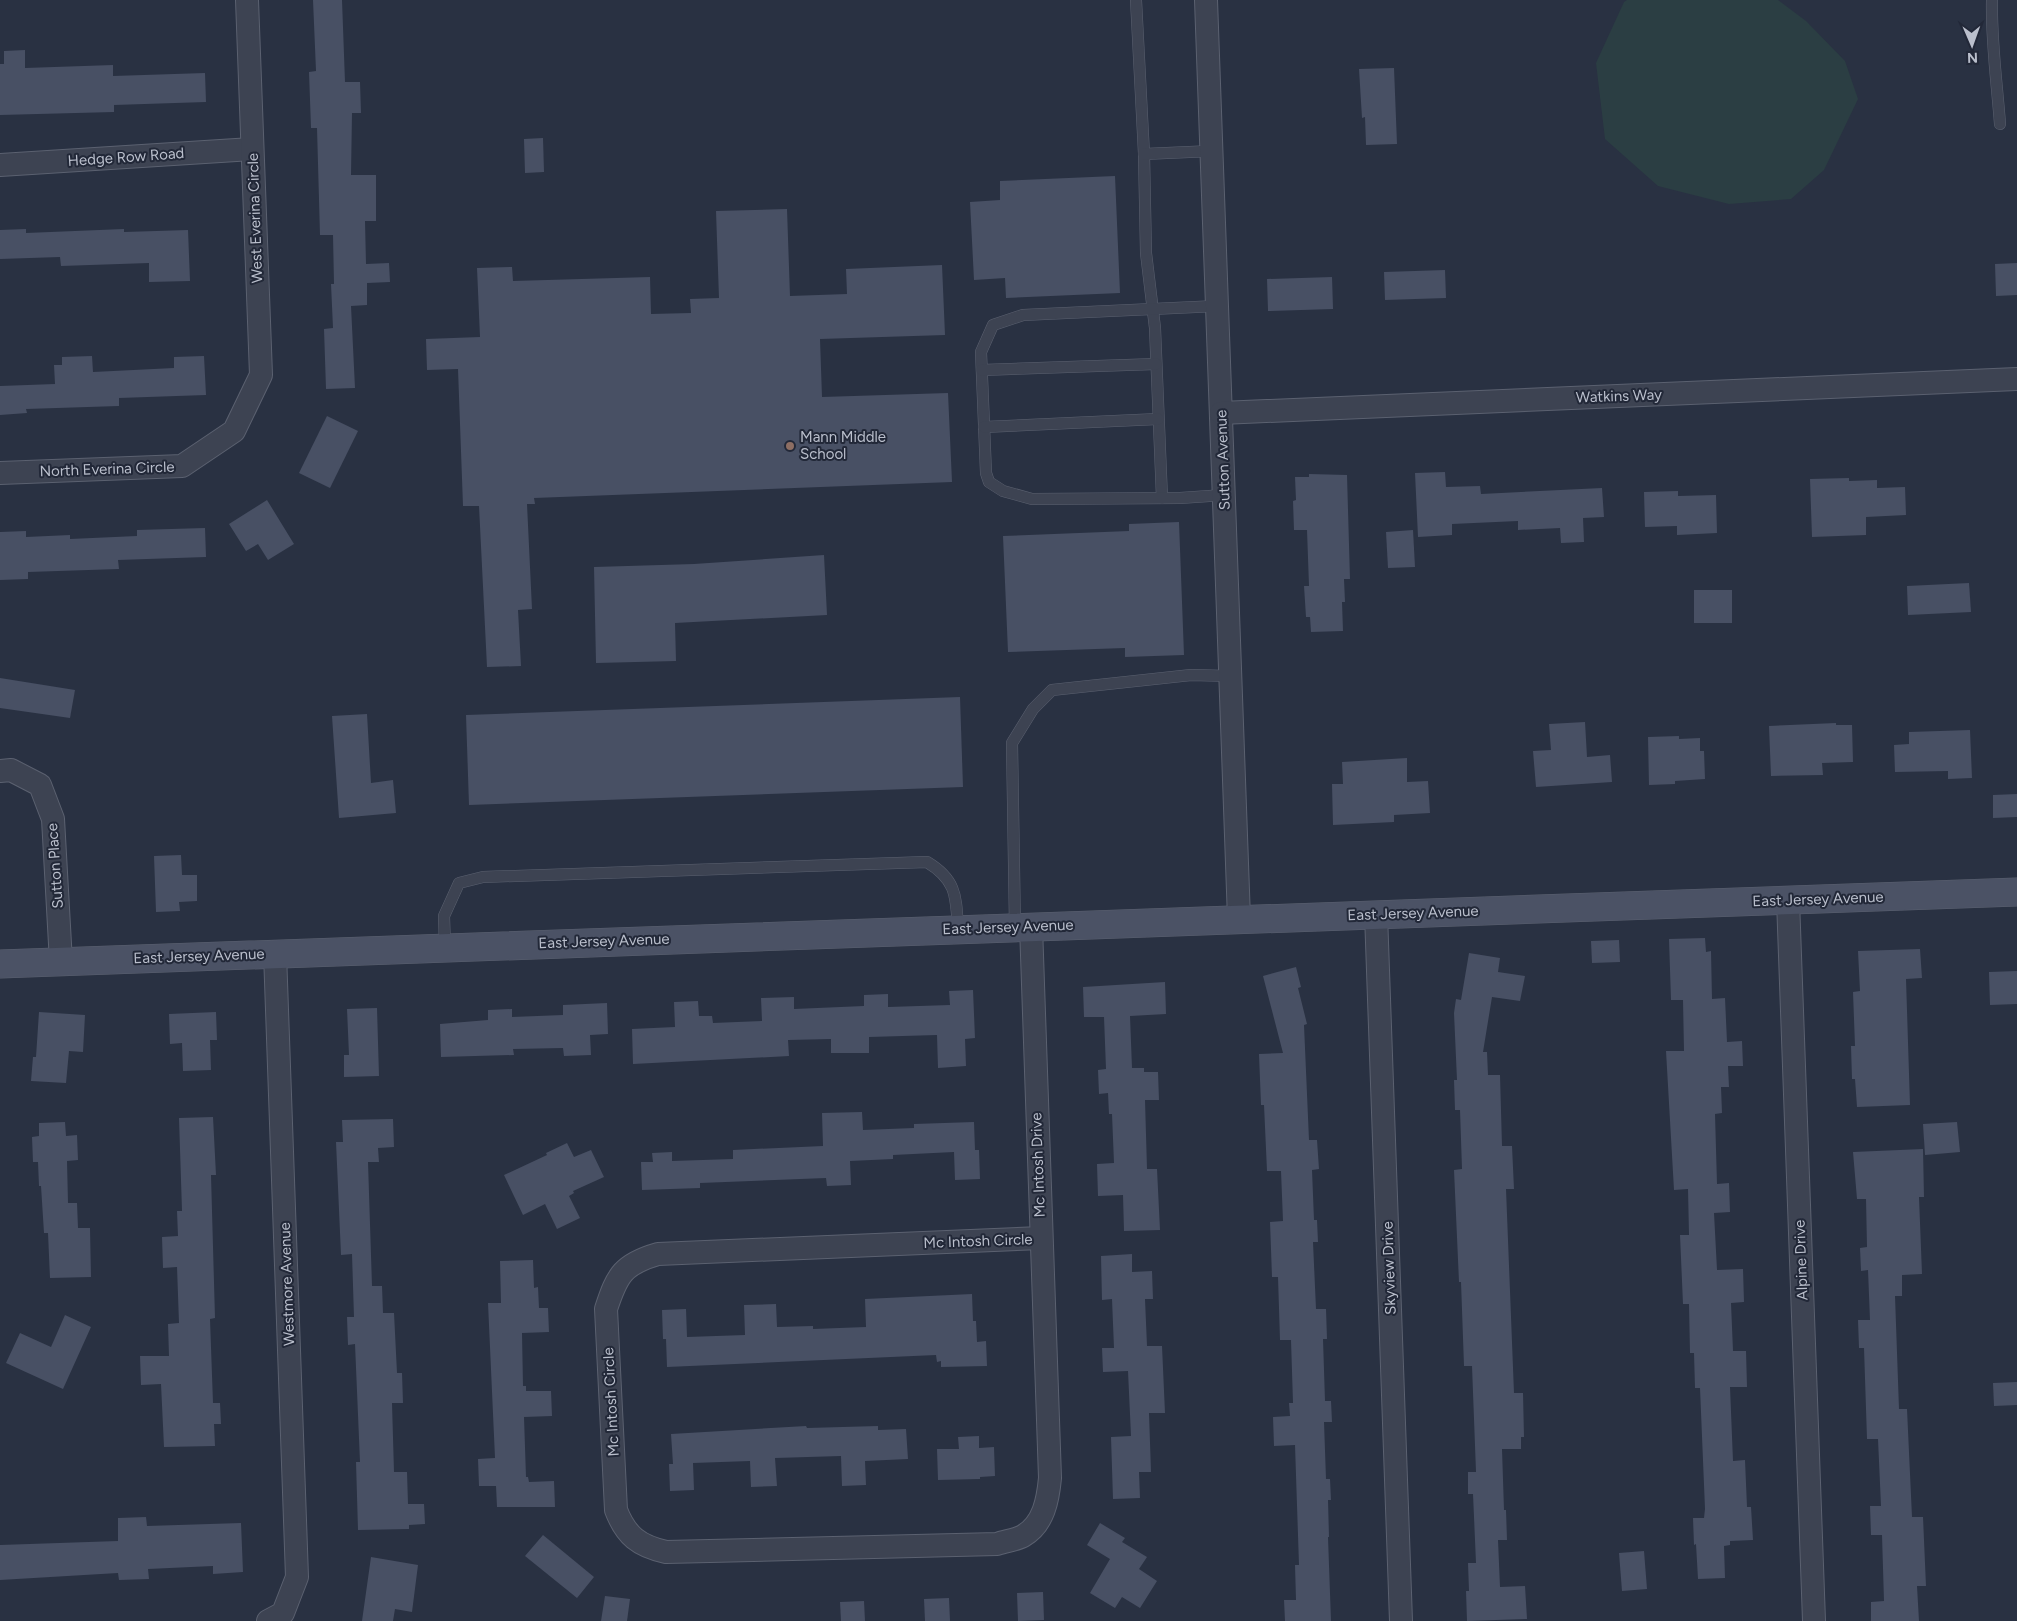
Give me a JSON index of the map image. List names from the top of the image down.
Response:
{
  "streets": {
    "street": [
      "Hedge Row Road",
      "West Everina Circle",
      "Watkins Way",
      "Sutton Avenue",
      "North Everina Circle",
      "Sutton Place",
      "East Jersey Avenue",
      "Mc Intosh Drive",
      "Mc Intosh Circle",
      "Alpine Drive",
      "Skyview Drive",
      "Westmore Avenue"
    ]
  },
  "crossings": [
    ["Hedge Row Road", "West Everina Circle"],
    ["West Everina Circle", "North Everina Circle"],
    ["Watkins Way", "Sutton Avenue"],
    ["Sutton Avenue", "East Jersey Avenue"],
    ["Sutton Place", "East Jersey Avenue"],
    ["East Jersey Avenue", "Mc Intosh Drive"],
    ["East Jersey Avenue", "Alpine Drive"],
    ["East Jersey Avenue", "Skyview Drive"],
    ["East Jersey Avenue", "Westmore Avenue"],
    ["Mc Intosh Drive", "Mc Intosh Circle"]
  ],
  "places": ["Mann Middle School"],
  "north": "bottom"
}
